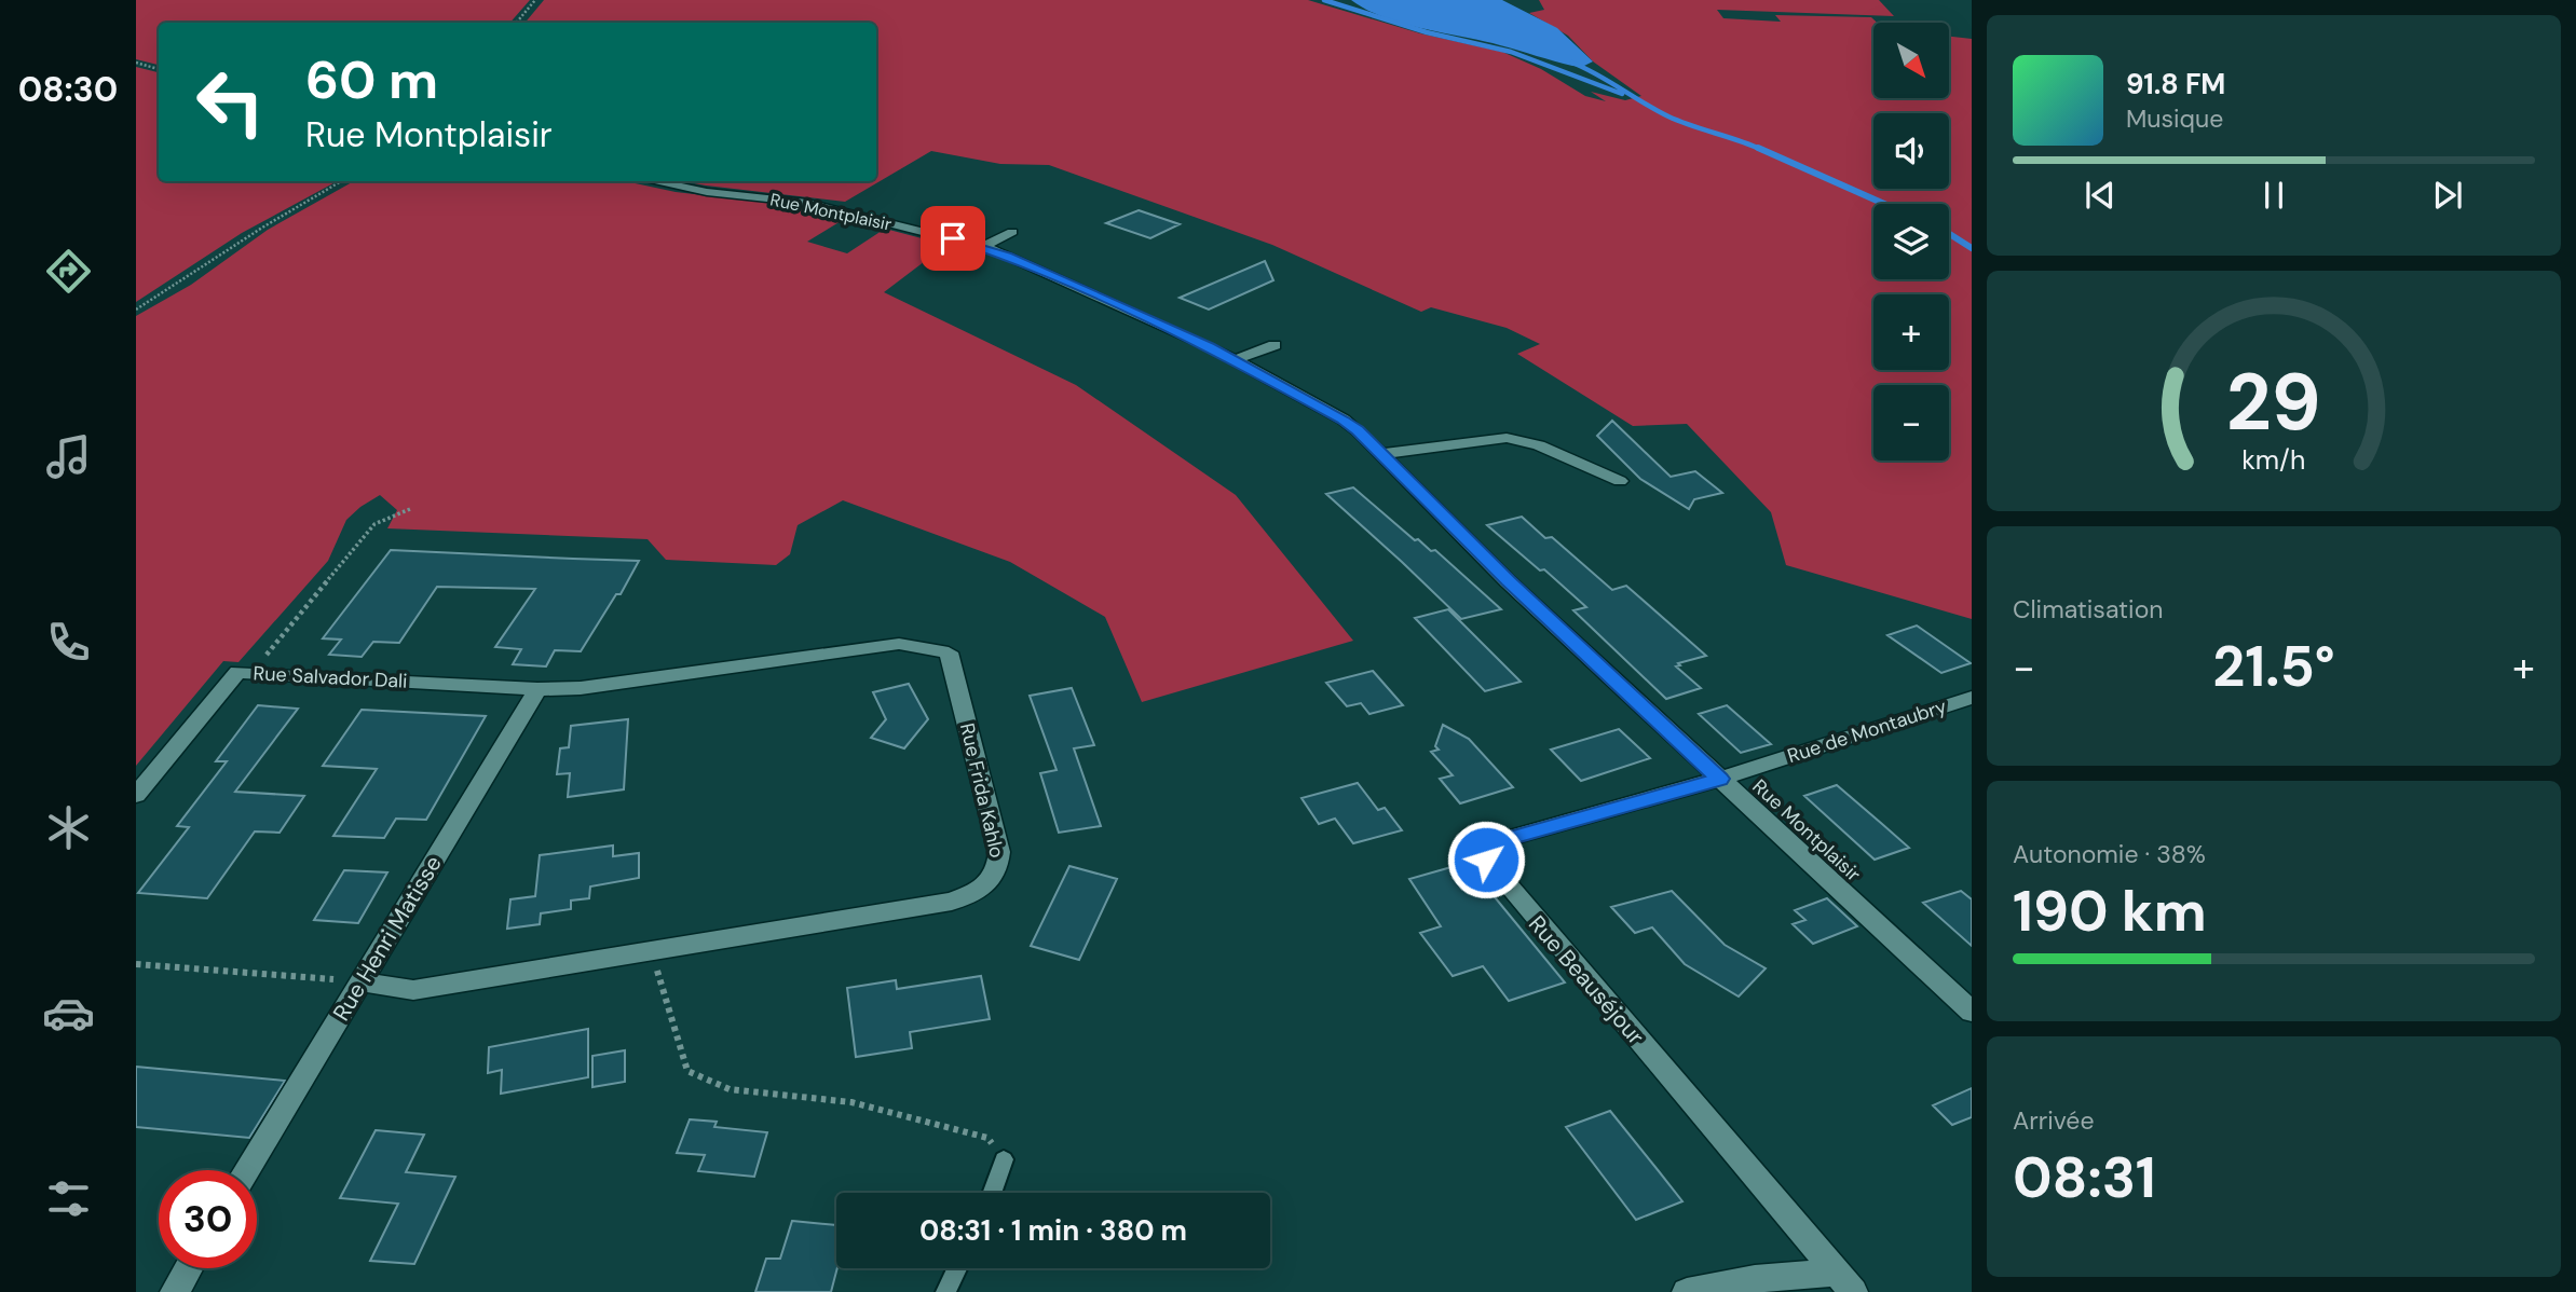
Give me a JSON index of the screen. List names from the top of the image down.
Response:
{
  "streets": {
    "street": [
      "Rue Montplaisir",
      "Rue Salvador Dali",
      "Rue de Montaubry",
      "Rue Frida Kahlo",
      "Rue Henri Matisse",
      "Rue Beauséjour"
    ]
  },
  "crossings": [
    ["Rue Montplaisir", "Rue de Montaubry"],
    ["Rue Montplaisir", "Rue Beauséjour"],
    ["Rue Salvador Dali", "Rue Frida Kahlo"],
    ["Rue Salvador Dali", "Rue Henri Matisse"],
    ["Rue de Montaubry", "Rue Beauséjour"],
    ["Rue Frida Kahlo", "Rue Henri Matisse"]
  ],
  "north": "bottom right",
  "page": {
    "tabs": "08:30",
    "map_buttons": ["+", "−"],
    "turn": ["60 m", "Rue Montplaisir"],
    "song": ["91.8 FM", "Musique"],
    "tile": [
      "Climatisation",
      ["Autonomie · 38%", "190 km"],
      ["Arrivée", "08:31"]
    ],
    "heat": ["−", "21.5°", "+"],
    "limit": "30",
    "trip": "08:31 · 1 min · 380 m",
    "gauge": ["29", "km/h"]
  }
}
